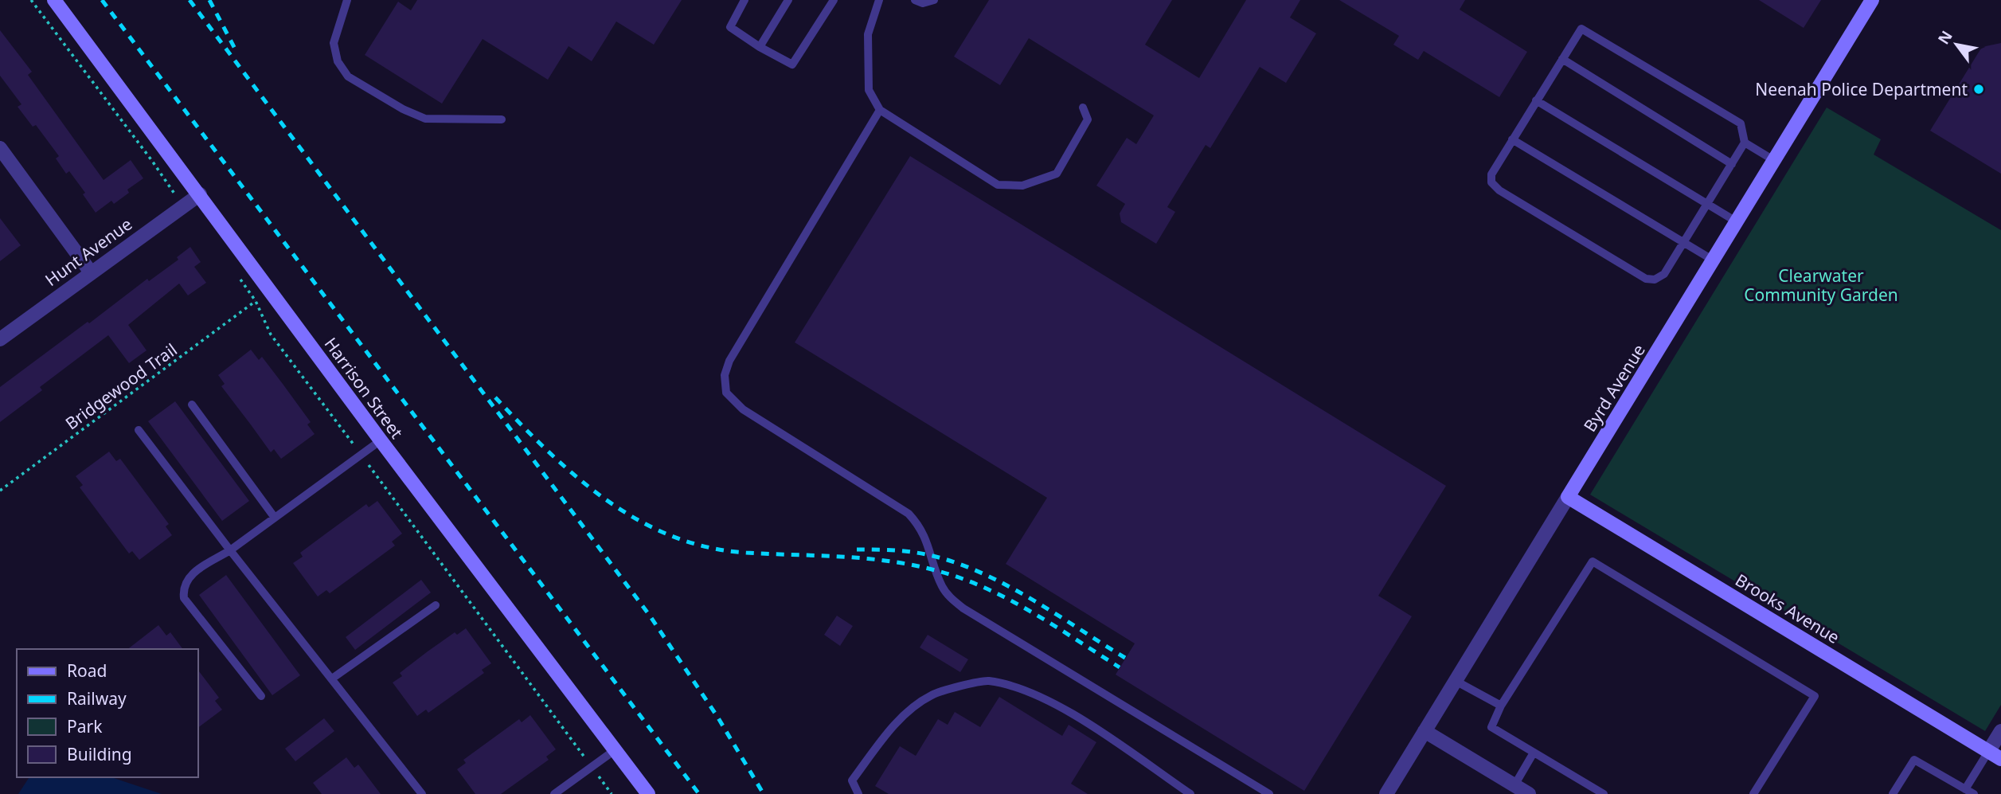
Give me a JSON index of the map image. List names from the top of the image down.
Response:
{
  "streets": {
    "street": [
      "Hunt Avenue",
      "Harrison Street",
      "Byrd Avenue",
      "Brooks Avenue"
    ],
    "path": ["Bridgewood Trail"]
  },
  "crossings": [
    ["Hunt Avenue", "Harrison Street"],
    ["Byrd Avenue", "Brooks Avenue"]
  ],
  "parks": ["Clearwater Community Garden"],
  "places": ["Neenah Police Department"],
  "legend": [
    "Road",
    "Railway",
    "Park",
    "Building"
  ],
  "north": "top left"
}
